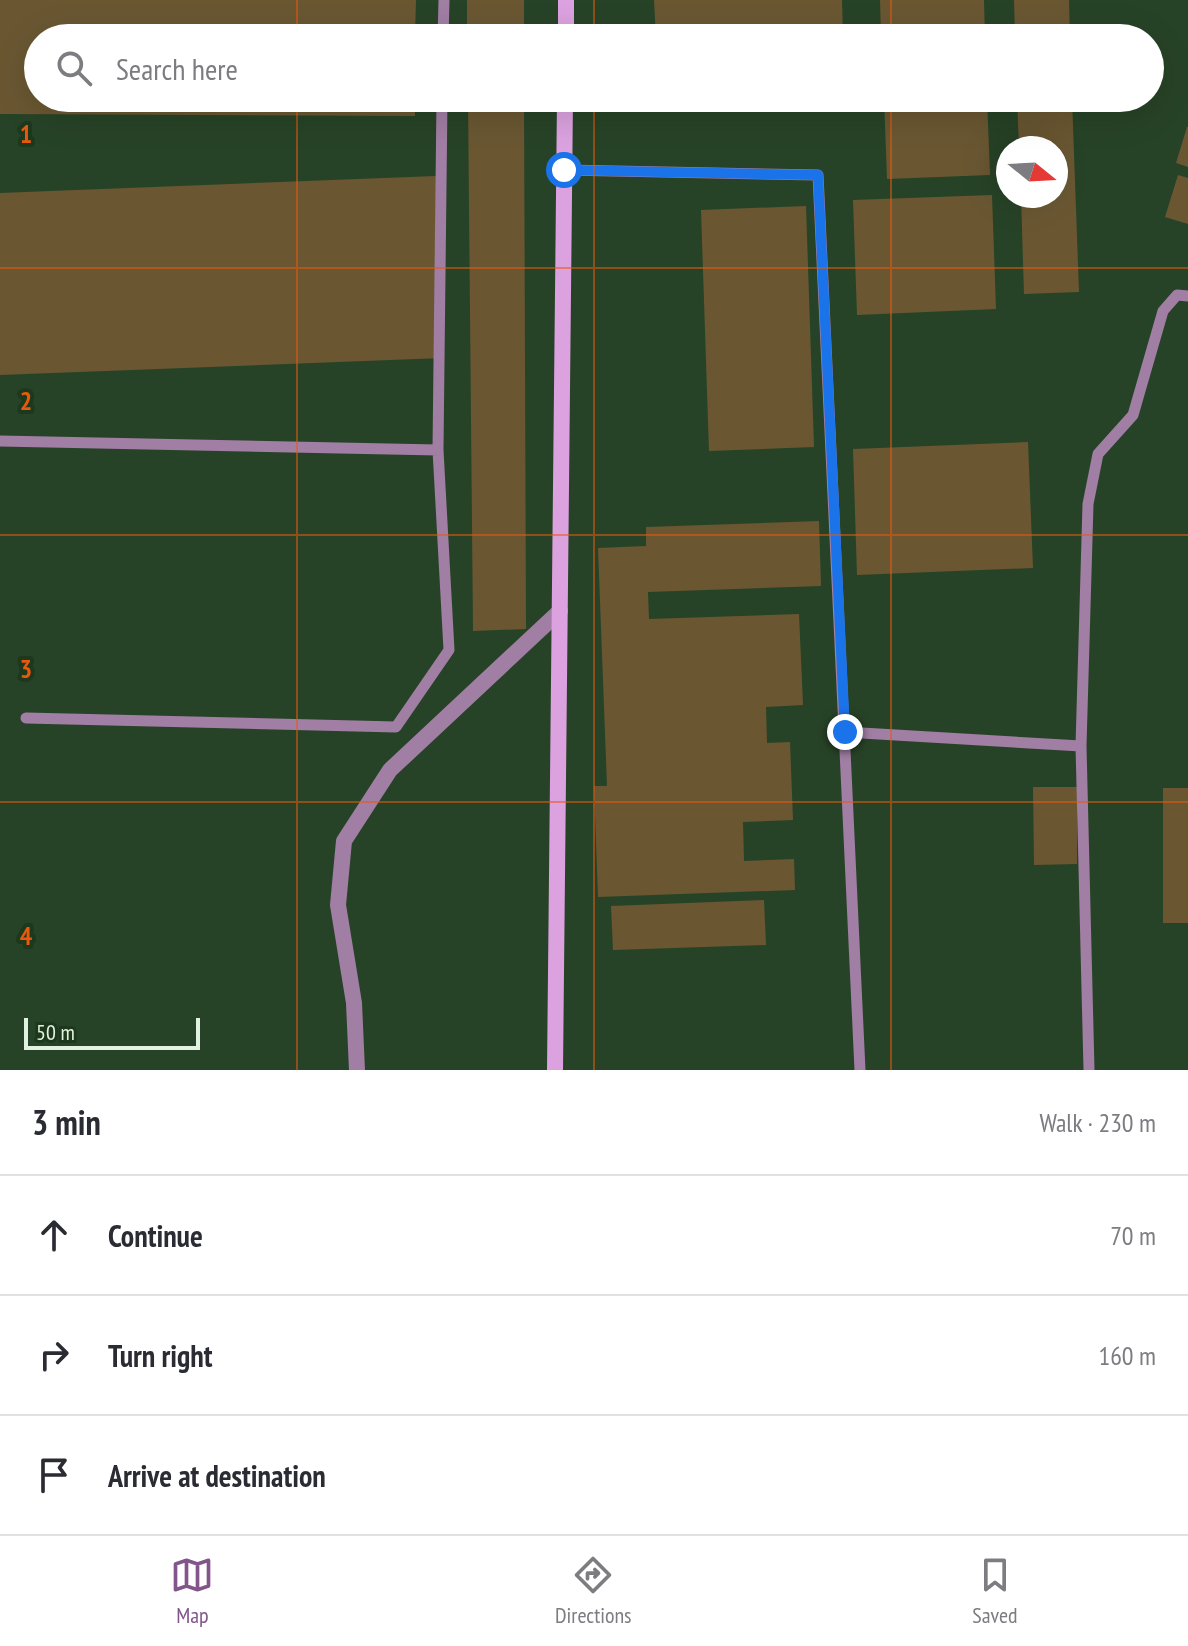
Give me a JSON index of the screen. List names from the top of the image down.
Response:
{
  "scale_bar": "50 m",
  "north": "right",
  "page": {
    "search": "Search here",
    "scale": "50 m",
    "heading": ["3 min", "Walk · 230 m"],
    "list": [
      ["Continue", "70 m"],
      ["Turn right", "160 m"],
      "Arrive at destination"
    ],
    "nav": ["Map", "Directions", "Saved"]
  },
  "grid": {
    "rows": [
      "1",
      "2",
      "3",
      "4"
    ]
  }
}
